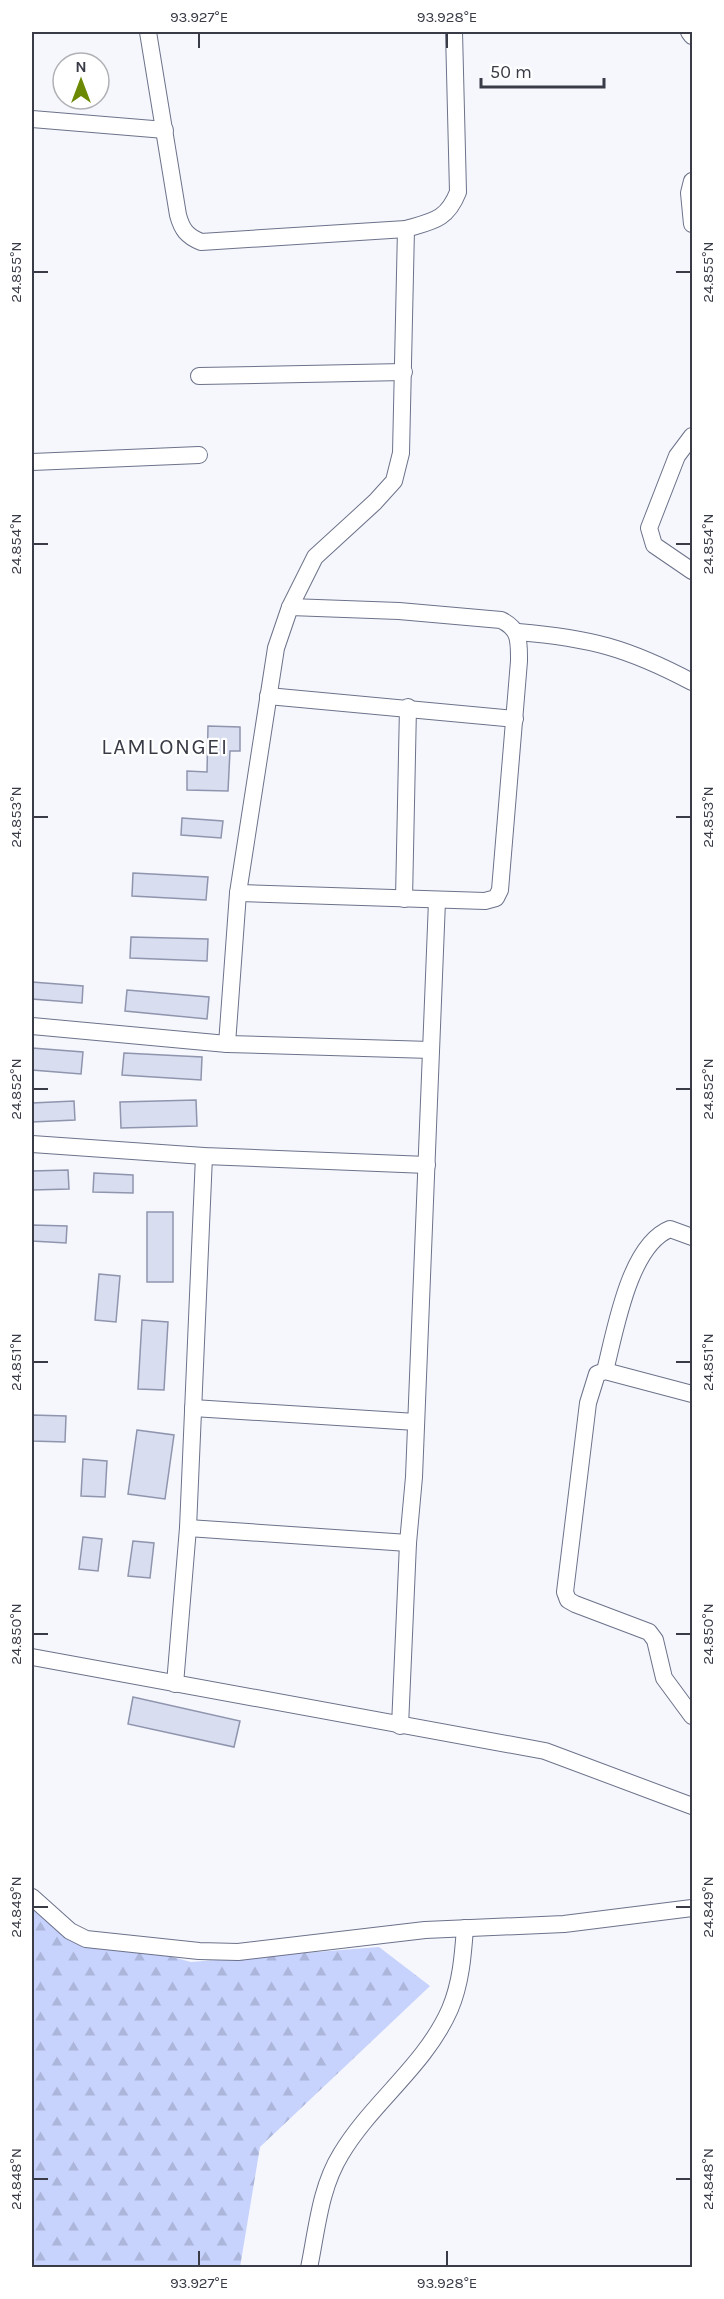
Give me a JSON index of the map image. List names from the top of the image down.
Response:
{
  "districts": ["LAMLONGEI"],
  "scale_bar": "50 m",
  "north": "top",
  "coordinates": [
    "93.927°E",
    "93.928°E",
    "24.855°N",
    "24.854°N",
    "24.853°N",
    "24.852°N",
    "24.851°N",
    "24.850°N",
    "24.849°N",
    "24.848°N"
  ]
}
